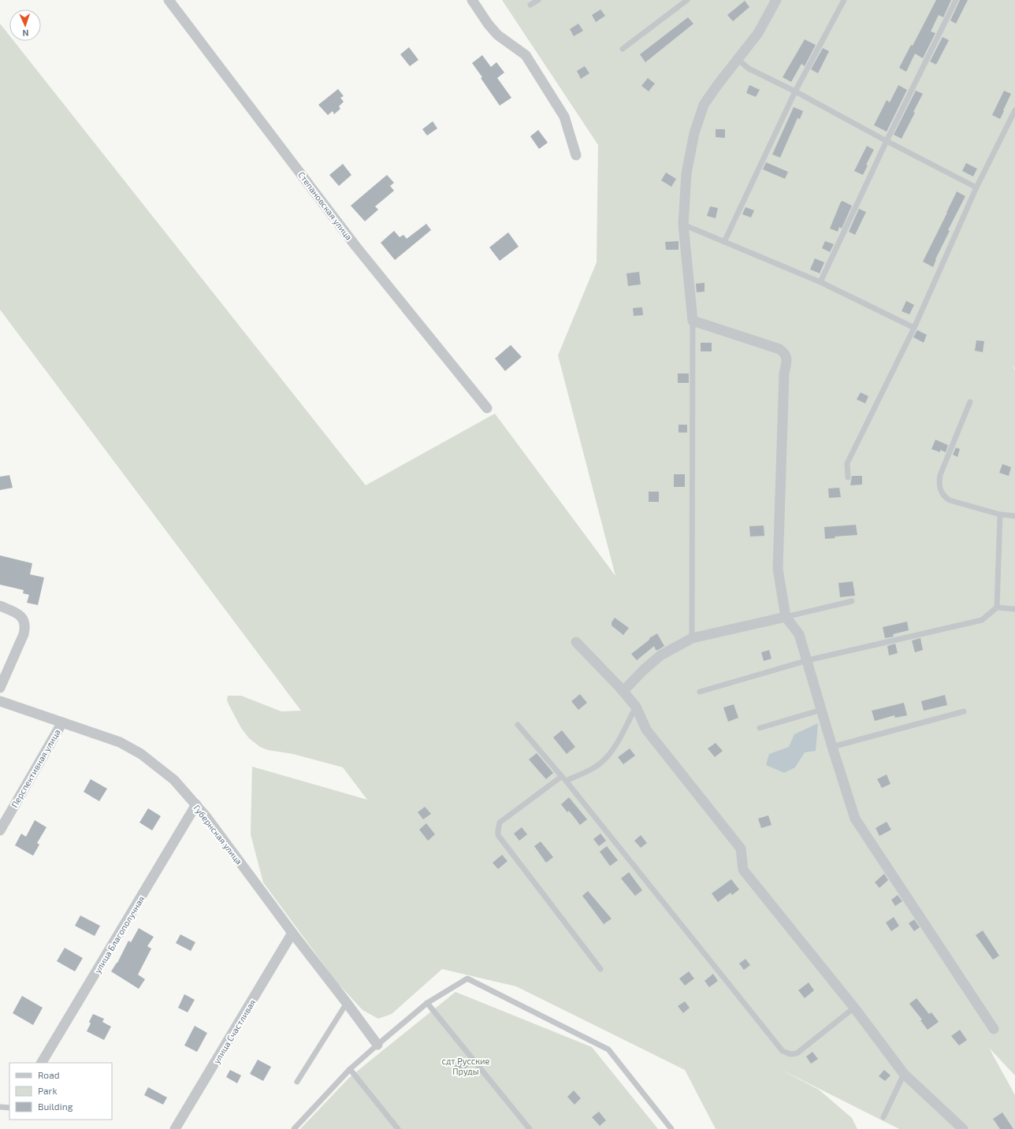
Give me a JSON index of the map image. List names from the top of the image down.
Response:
{
  "streets": {
    "street": [
      "Степановская улица",
      "Перспективная улица",
      "Губернская улица",
      "улица Благополучная",
      "улица Счастливая"
    ]
  },
  "crossings": [
    ["Перспективная улица", "Губернская улица"],
    ["Губернская улица", "улица Благополучная"],
    ["Губернская улица", "улица Счастливая"]
  ],
  "parks": ["сдт Русские Пруды"],
  "legend": ["Road", "Park", "Building"],
  "north": "bottom"
}
